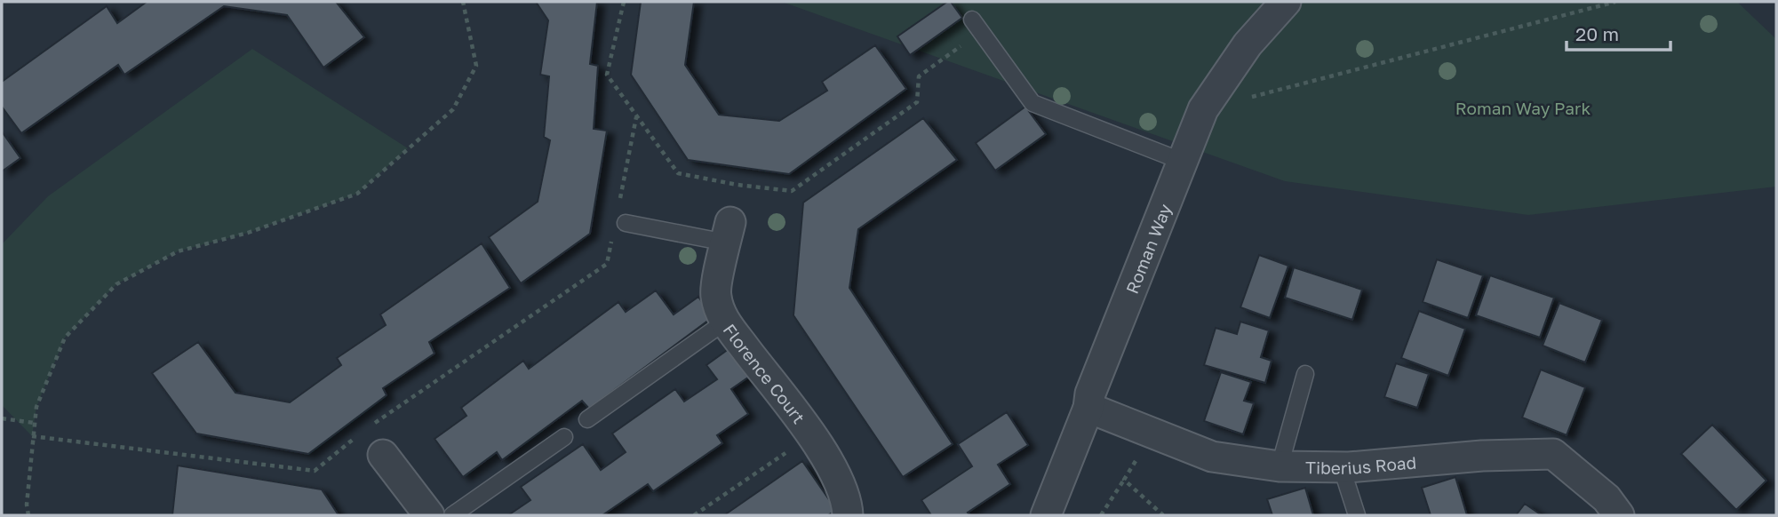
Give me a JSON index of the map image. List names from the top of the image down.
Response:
{
  "streets": {
    "street": ["Roman Way", "Florence Court", "Tiberius Road"]
  },
  "crossings": [
    ["Roman Way", "Tiberius Road"]
  ],
  "parks": ["Roman Way Park"],
  "scale_bar": "20 m"
}
